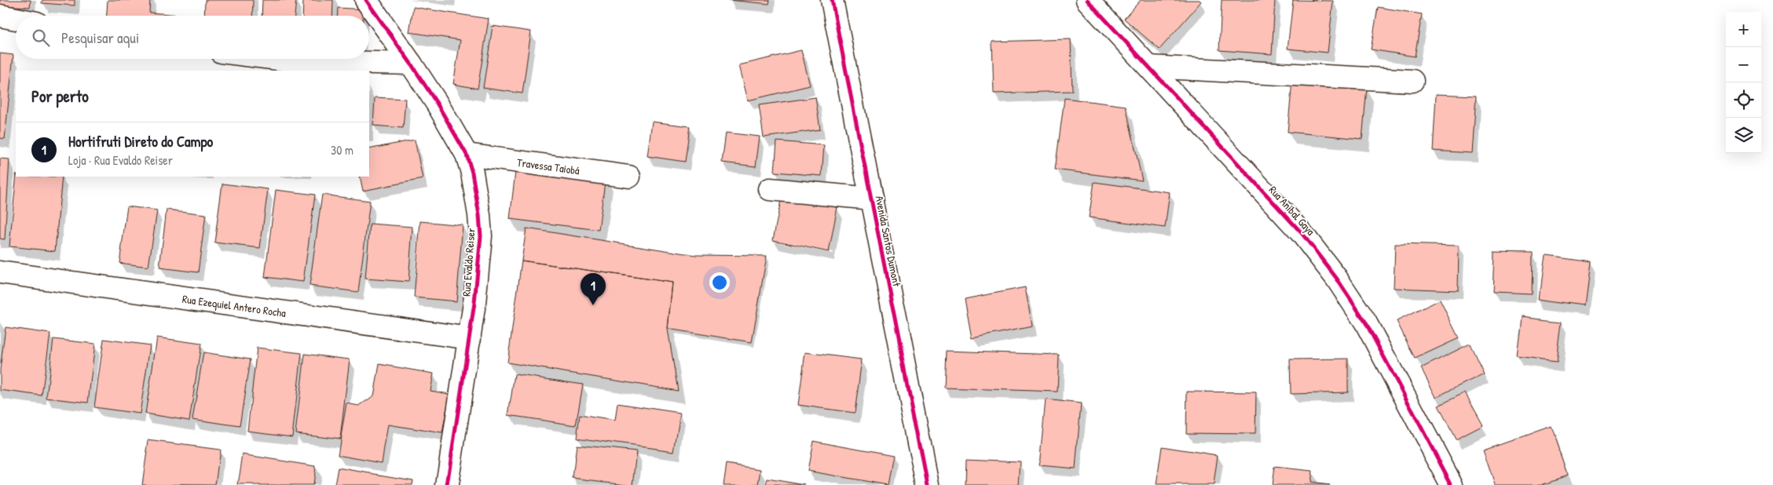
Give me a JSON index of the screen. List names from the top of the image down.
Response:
{
  "streets": {
    "street": [
      "Travessa Taiobá",
      "Rua Aníbal Gaya",
      "Avenida Santos Dumont",
      "Rua Evaldo Reiser",
      "Rua Ezequiel Antero Rocha"
    ]
  },
  "crossings": [
    ["Travessa Taiobá", "Rua Evaldo Reiser"],
    ["Rua Evaldo Reiser", "Rua Ezequiel Antero Rocha"]
  ],
  "page": {
    "map_buttons": ["+", "−"],
    "search": "Pesquisar aqui",
    "heading": "Por perto",
    "list": [
      {
        "mark": "1",
        "name": "Hortifruti Direto do Campo",
        "note": "Loja · Rua Evaldo Reiser",
        "value": "30 m"
      }
    ],
    "pins": "1"
  }
}
